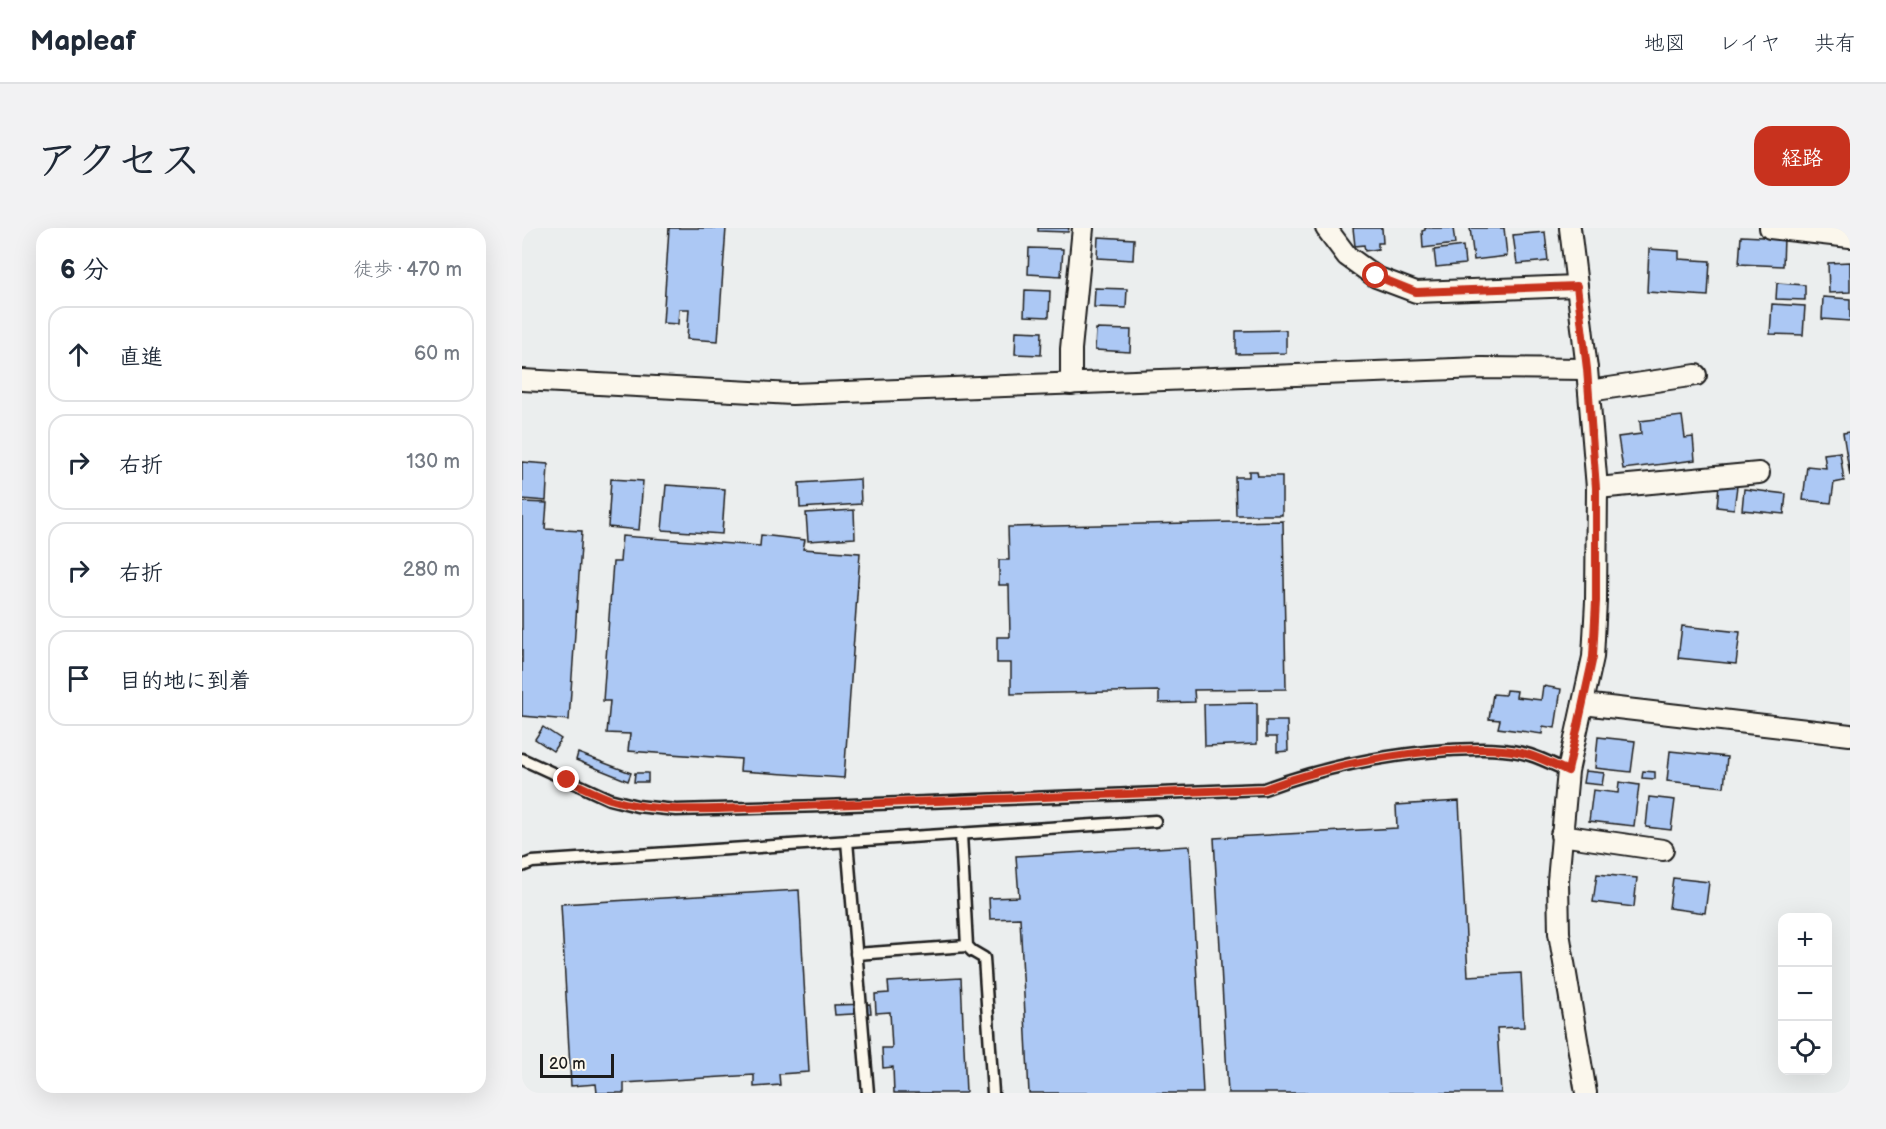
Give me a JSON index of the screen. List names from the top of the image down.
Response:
{
  "scale_bar": "20 m",
  "page": {
    "header": "Mapleaf",
    "nav": ["地図", "レイヤ", "共有"],
    "title": "アクセス",
    "buttons": "経路",
    "heading": ["6 分", "徒歩 · 470 m"],
    "list": [
      ["直進", "60 m"],
      ["右折", "130 m"],
      ["右折", "280 m"],
      "目的地に到着"
    ],
    "map_buttons": ["+", "−"],
    "scale": "20 m"
  }
}
